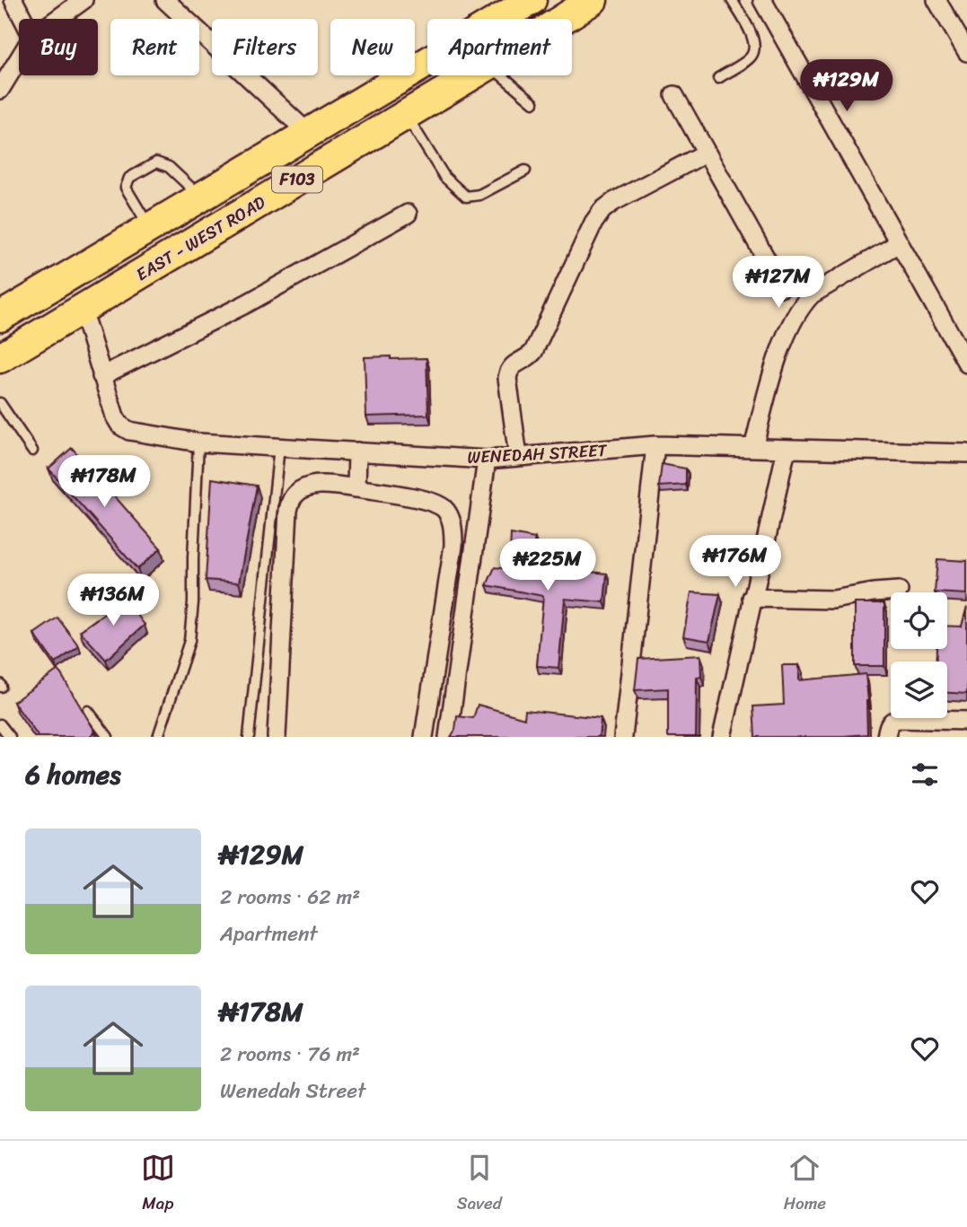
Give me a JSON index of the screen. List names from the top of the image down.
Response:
{
  "streets": {
    "main road": ["F103", "EAST - WEST ROAD"],
    "street": ["WENEDAH STREET"]
  },
  "crossings": [
    ["EAST - WEST ROAD", "WENEDAH STREET"]
  ],
  "page": {
    "chip": [
      "Buy",
      "Rent",
      "Filters",
      "New",
      "Apartment"
    ],
    "price": [
      "₦129M",
      "₦127M",
      "₦178M",
      "₦176M",
      "₦225M",
      "₦136M"
    ],
    "heading": "6 homes",
    "list": [
      {
        "name": "₦129M",
        "note": "2 rooms · 62 m² · Apartment"
      },
      {
        "name": "₦178M",
        "note": "2 rooms · 76 m² · Wenedah Street"
      }
    ],
    "tabs": ["Map", "Saved", "Home"]
  }
}
